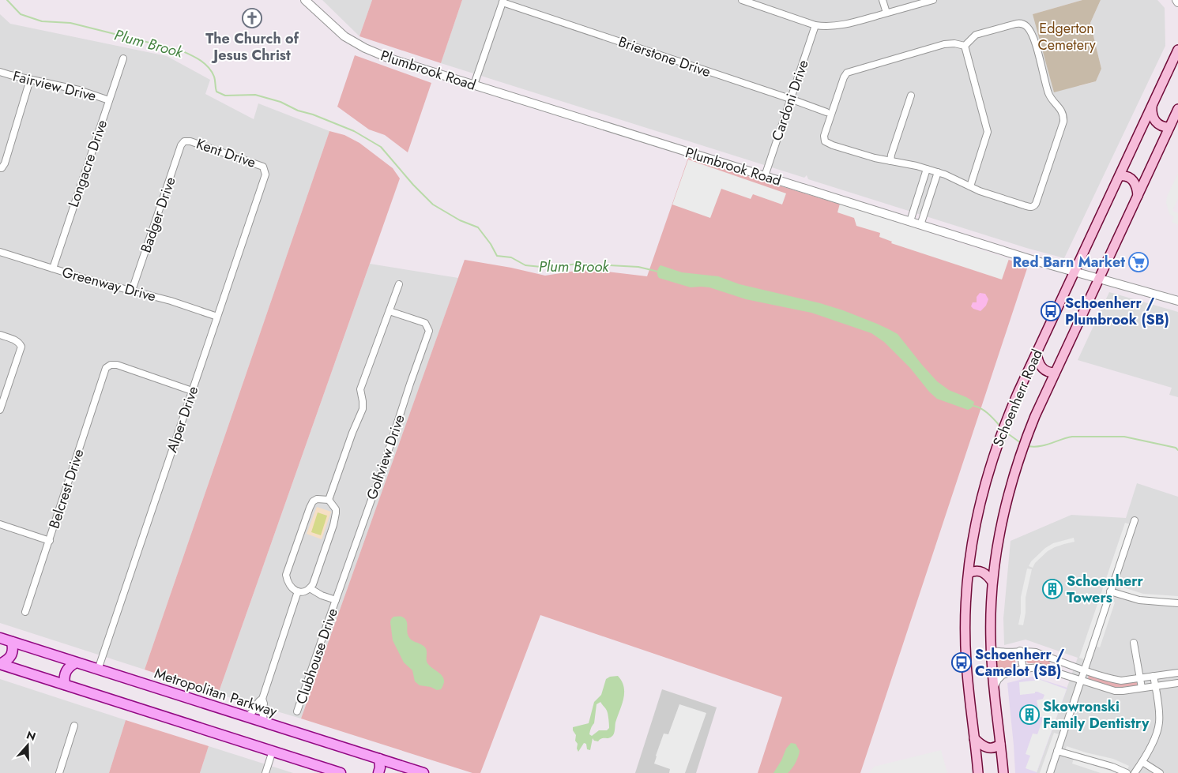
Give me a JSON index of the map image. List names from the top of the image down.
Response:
{
  "streets": {
    "main road": ["Schoenherr Road", "Metropolitan Parkway"],
    "street": [
      "Brierstone Drive",
      "Plumbrook Road",
      "Fairview Drive",
      "Cardoni Drive",
      "Kent Drive",
      "Longacre Drive",
      "Badger Drive",
      "Greenway Drive",
      "Alper Drive",
      "Golfview Drive",
      "Belcrest Drive",
      "Clubhouse Drive"
    ]
  },
  "crossings": [
    ["Brierstone Drive", "Cardoni Drive"],
    ["Plumbrook Road", "Cardoni Drive"],
    ["Plumbrook Road", "Schoenherr Road"],
    ["Fairview Drive", "Longacre Drive"],
    ["Kent Drive", "Badger Drive"],
    ["Kent Drive", "Alper Drive"],
    ["Longacre Drive", "Greenway Drive"],
    ["Badger Drive", "Greenway Drive"],
    ["Greenway Drive", "Alper Drive"],
    ["Alper Drive", "Belcrest Drive"],
    ["Alper Drive", "Metropolitan Parkway"],
    ["Golfview Drive", "Clubhouse Drive"]
  ],
  "water": ["Plum Brook"],
  "parks": ["Edgerton Cemetery"],
  "places": {
    "church": ["The Church of Jesus Christ"],
    "supermarket": ["Red Barn Market"],
    "bus stop": ["Schoenherr / Plumbrook (SB)", "Schoenherr / Camelot (SB)"],
    "building": ["Schoenherr Towers", "Skowronski Family Dentistry"]
  },
  "north": "top"
}
